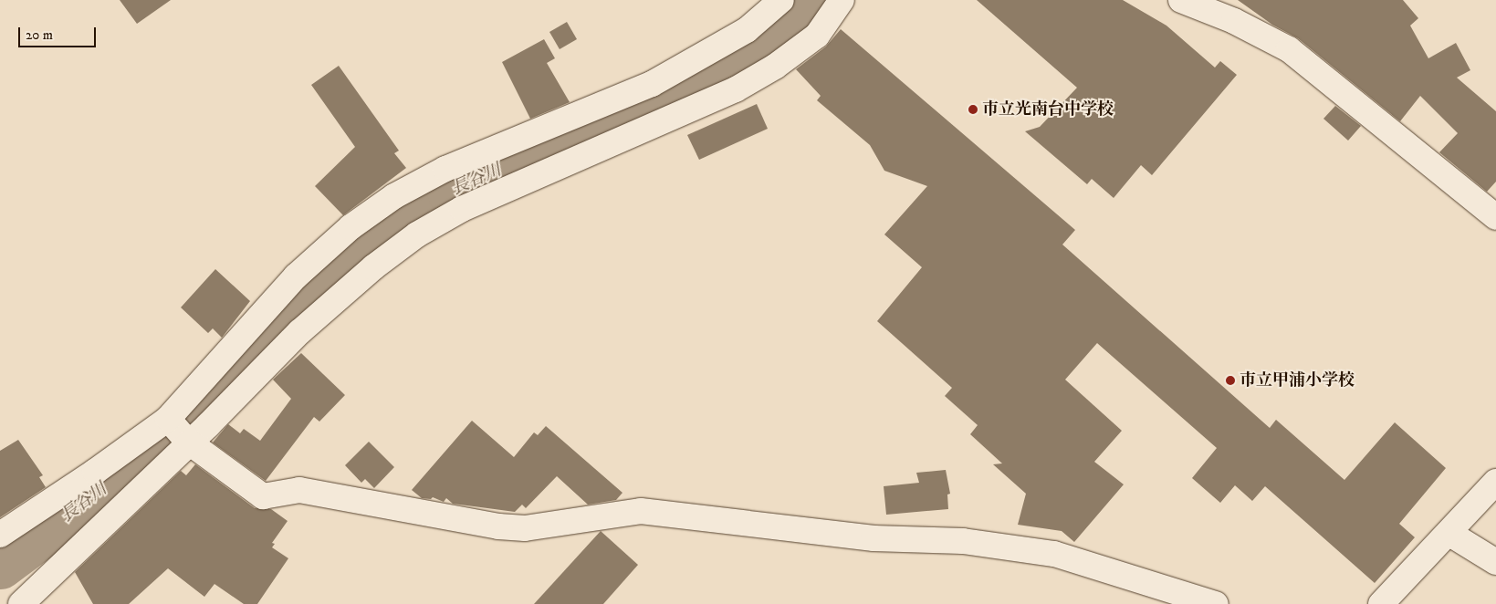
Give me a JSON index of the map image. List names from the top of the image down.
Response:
{
  "water": ["長谷川"],
  "places": ["市立光南台中学校", "市立甲浦小学校"],
  "scale_bar": "20 m"
}
